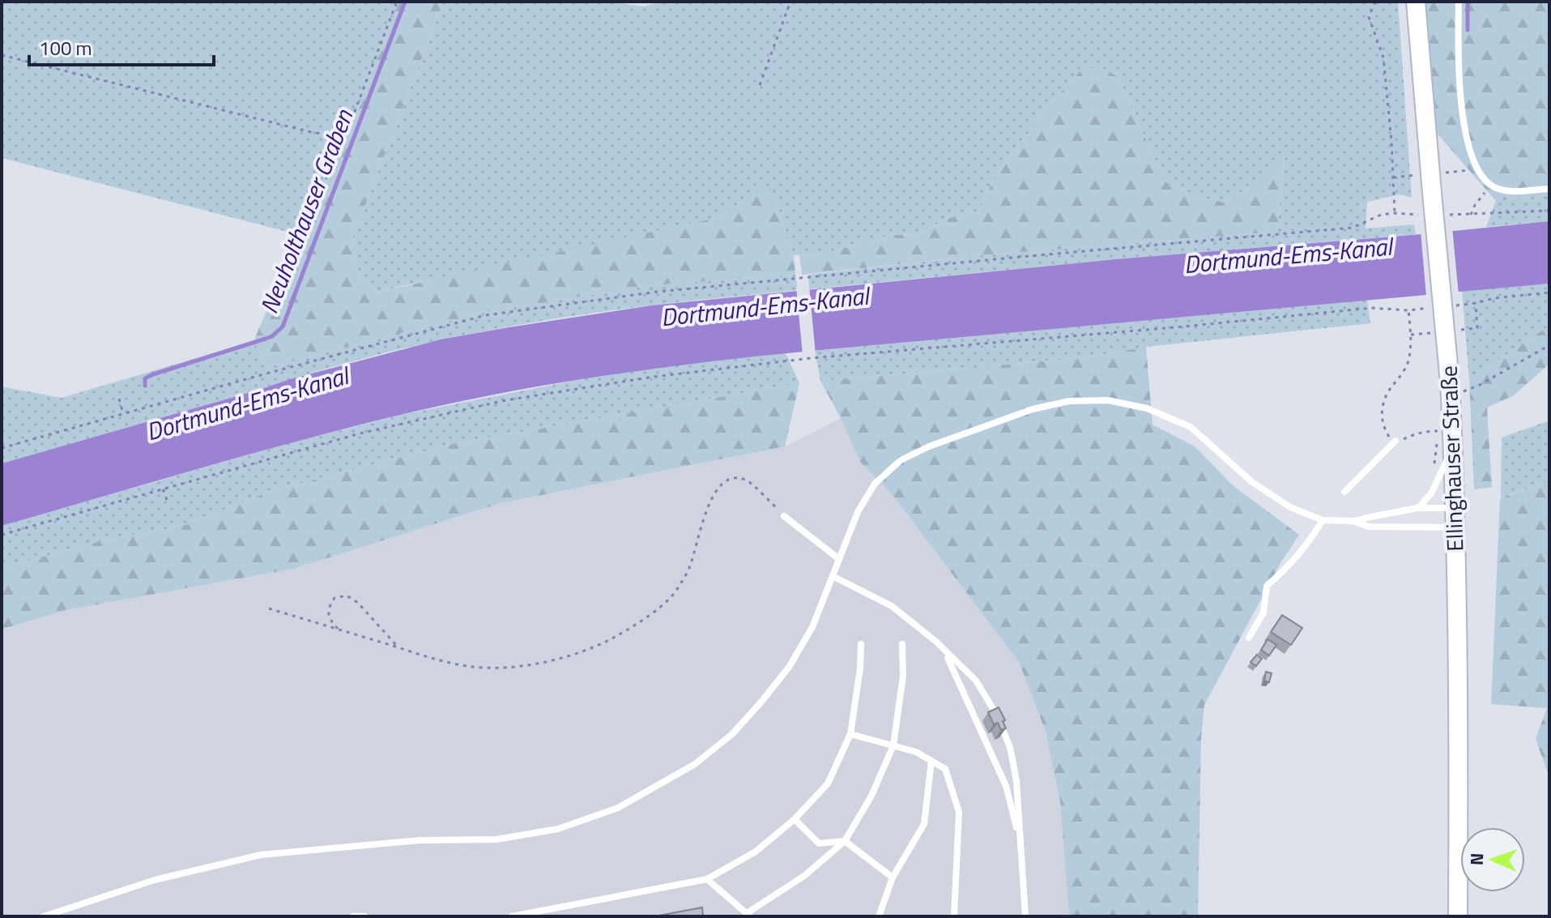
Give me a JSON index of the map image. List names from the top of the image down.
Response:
{
  "streets": {
    "main road": ["Ellinghauser Straße"]
  },
  "water": ["Neuholthauser Graben", "Dortmund-Ems-Kanal"],
  "scale_bar": "100 m",
  "north": "left"
}
